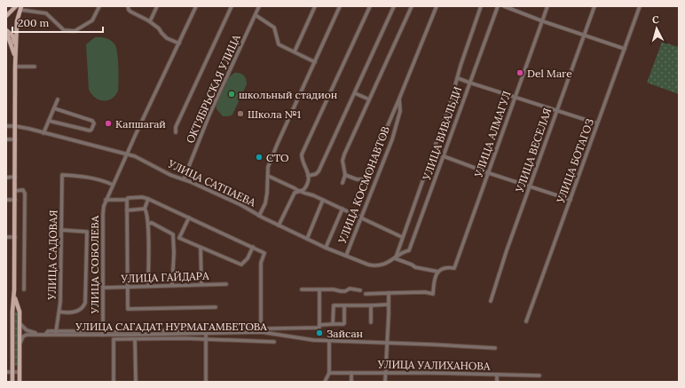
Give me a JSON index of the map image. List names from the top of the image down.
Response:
{
  "streets": {
    "street": [
      "ОКТЯБРЬСКАЯ УЛИЦА",
      "УЛИЦА ВИВАЛЬДИ",
      "УЛИЦА АЛМАГУЛ",
      "УЛИЦА ВЕСЕЛАЯ",
      "УЛИЦА БОТАГОЗ",
      "УЛИЦА САТПАЕВА",
      "УЛИЦА КОСМОНАВТОВ",
      "УЛИЦА САДОВАЯ",
      "УЛИЦА СОБОЛЕВА",
      "УЛИЦА ГАЙДАРА",
      "УЛИЦА САГАДАТ НУРМАГАМБЕТОВА",
      "УЛИЦА УАЛИХАНОВА"
    ]
  },
  "crossings": [
    ["ОКТЯБРЬСКАЯ УЛИЦА", "УЛИЦА САТПАЕВА"],
    ["УЛИЦА ВИВАЛЬДИ", "УЛИЦА САТПАЕВА"],
    ["УЛИЦА САТПАЕВА", "УЛИЦА КОСМОНАВТОВ"],
    ["УЛИЦА САТПАЕВА", "УЛИЦА СОБОЛЕВА"],
    ["УЛИЦА САДОВАЯ", "УЛИЦА СОБОЛЕВА"],
    ["УЛИЦА САДОВАЯ", "УЛИЦА САГАДАТ НУРМАГАМБЕТОВА"],
    ["УЛИЦА СОБОЛЕВА", "УЛИЦА ГАЙДАРА"],
    ["УЛИЦА СОБОЛЕВА", "УЛИЦА САГАДАТ НУРМАГАМБЕТОВА"]
  ],
  "places": [
    "Del Mare",
    "школьный стадион",
    "Школа №1",
    "Капшагай",
    "СТО",
    "Зайсан"
  ],
  "scale_bar": "200 m",
  "north": "top"
}
